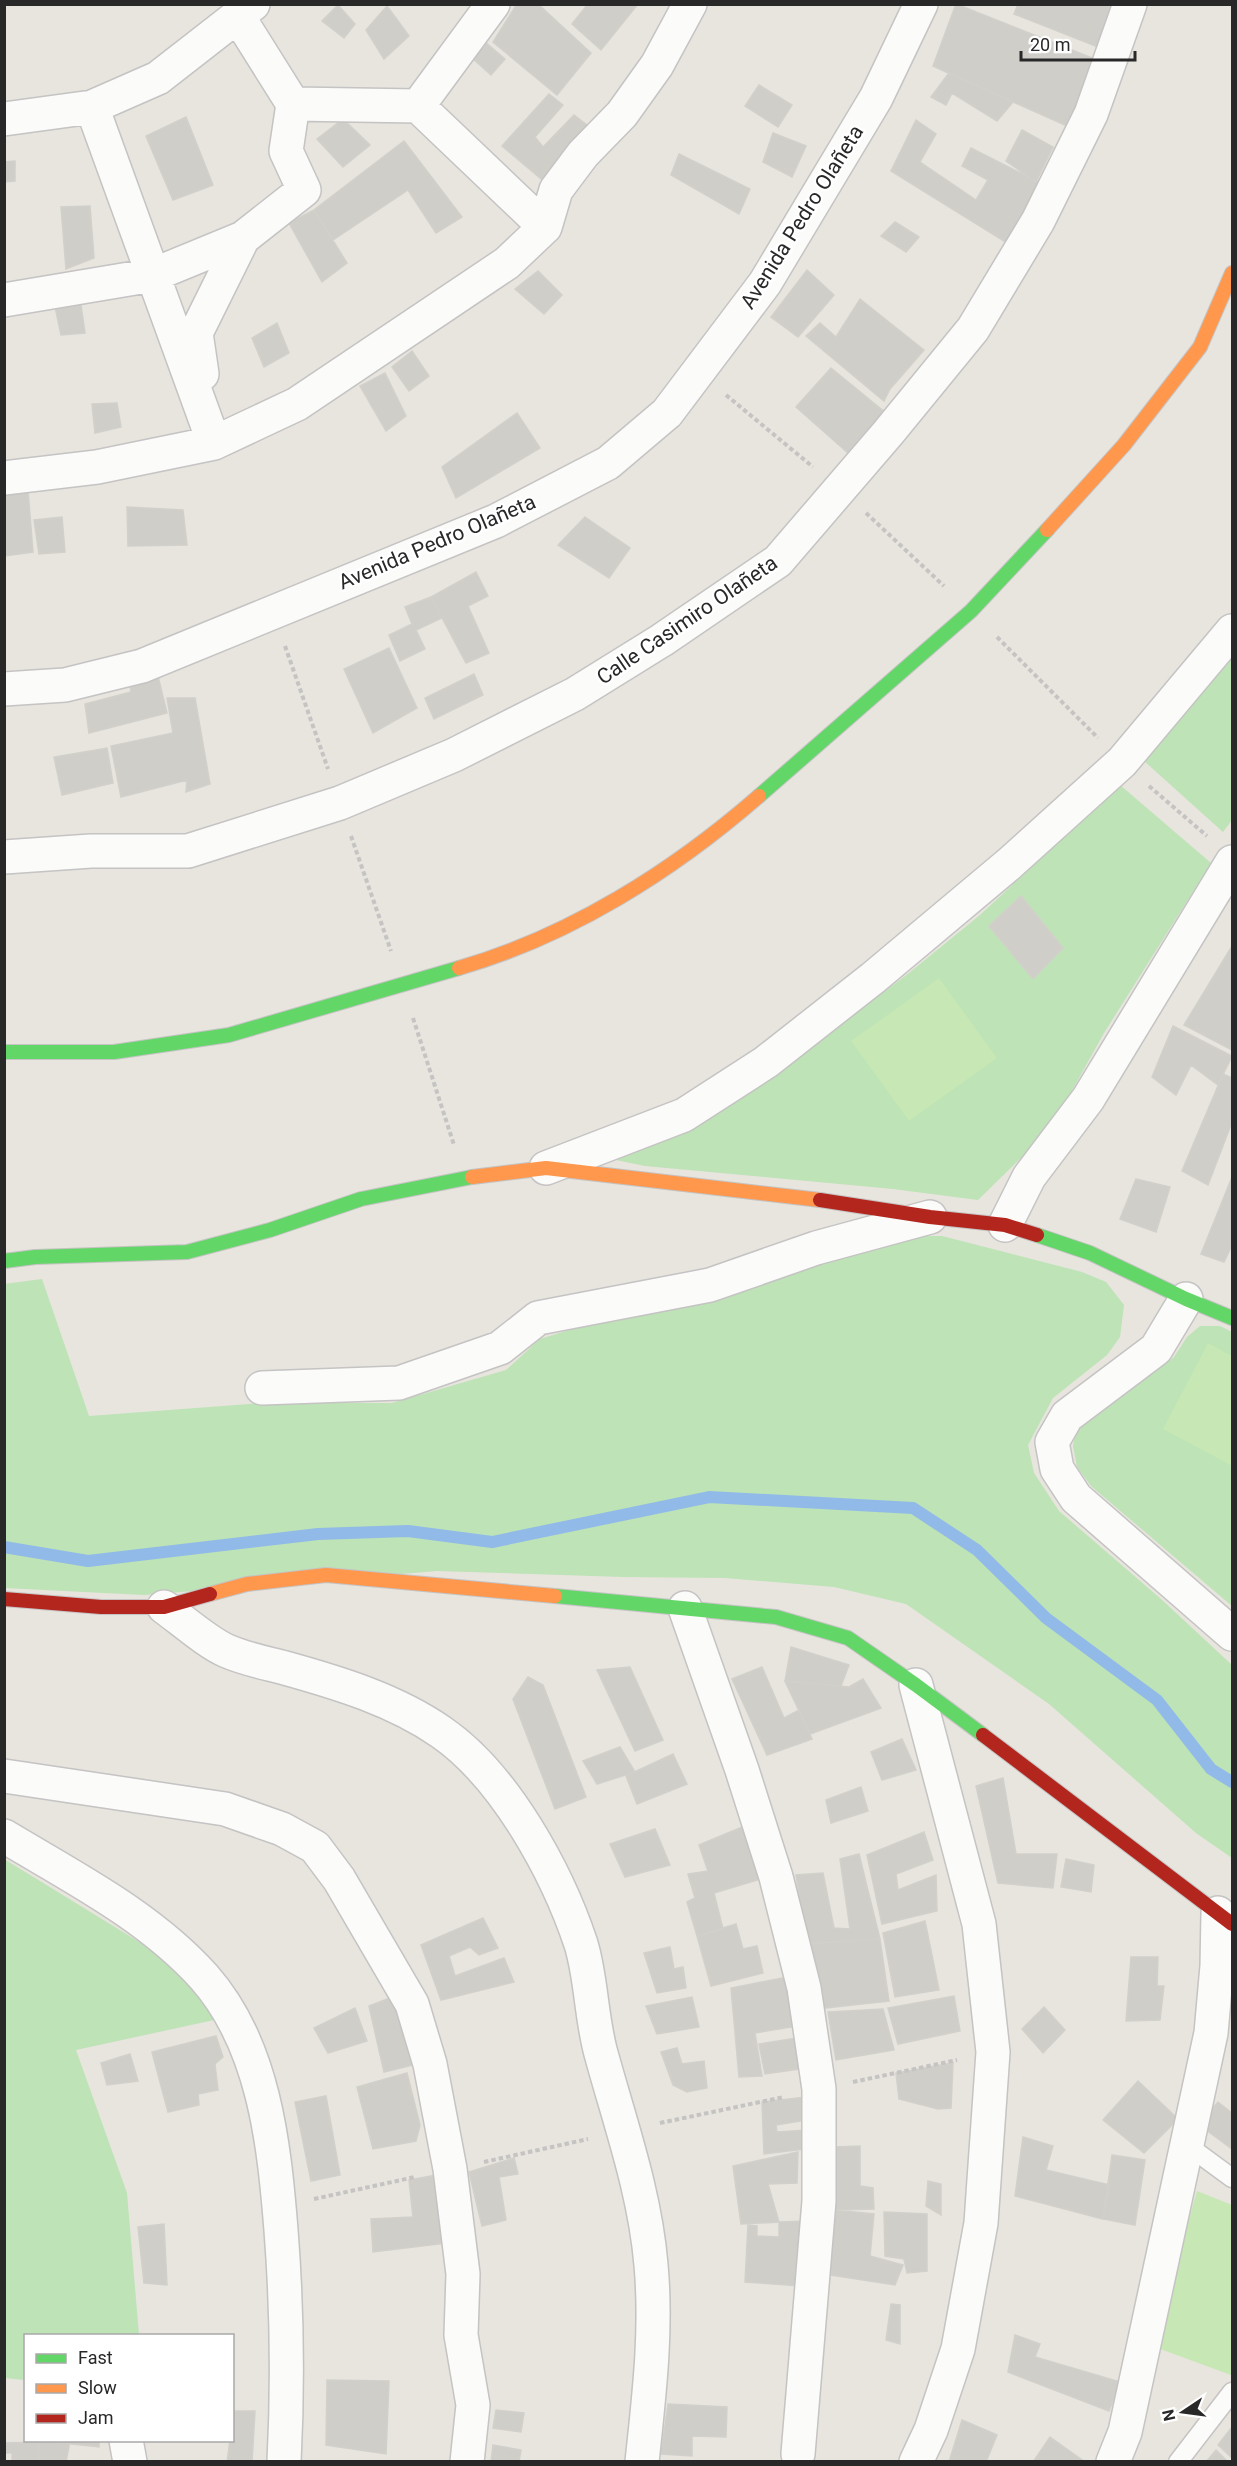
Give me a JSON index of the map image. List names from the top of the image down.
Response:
{
  "streets": {
    "street": ["Avenida Pedro Olañeta", "Calle Casimiro Olañeta"]
  },
  "legend": ["Fast", "Slow", "Jam"],
  "scale_bar": "20 m",
  "north": "left"
}
